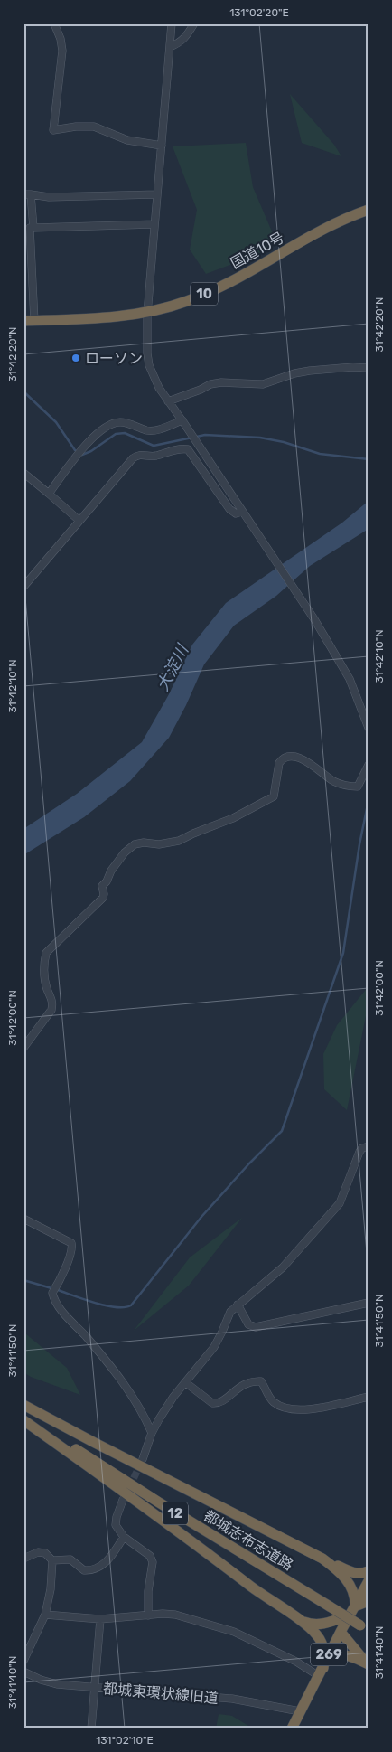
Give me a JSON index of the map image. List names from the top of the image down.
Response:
{
  "streets": {
    "highway": [
      "国道10号",
      "10",
      "12",
      "都城志布志道路",
      "269"
    ],
    "street": ["都城東環状線旧道"]
  },
  "crossings": [
    ["269", "都城東環状線旧道"]
  ],
  "water": ["大淀川"],
  "places": ["ローソン"],
  "coordinates": [
    "131°02'20\"E",
    "31°42'20\"N",
    "31°42'10\"N",
    "31°42'00\"N",
    "31°41'50\"N",
    "31°41'40\"N",
    "131°02'10\"E"
  ]
}
